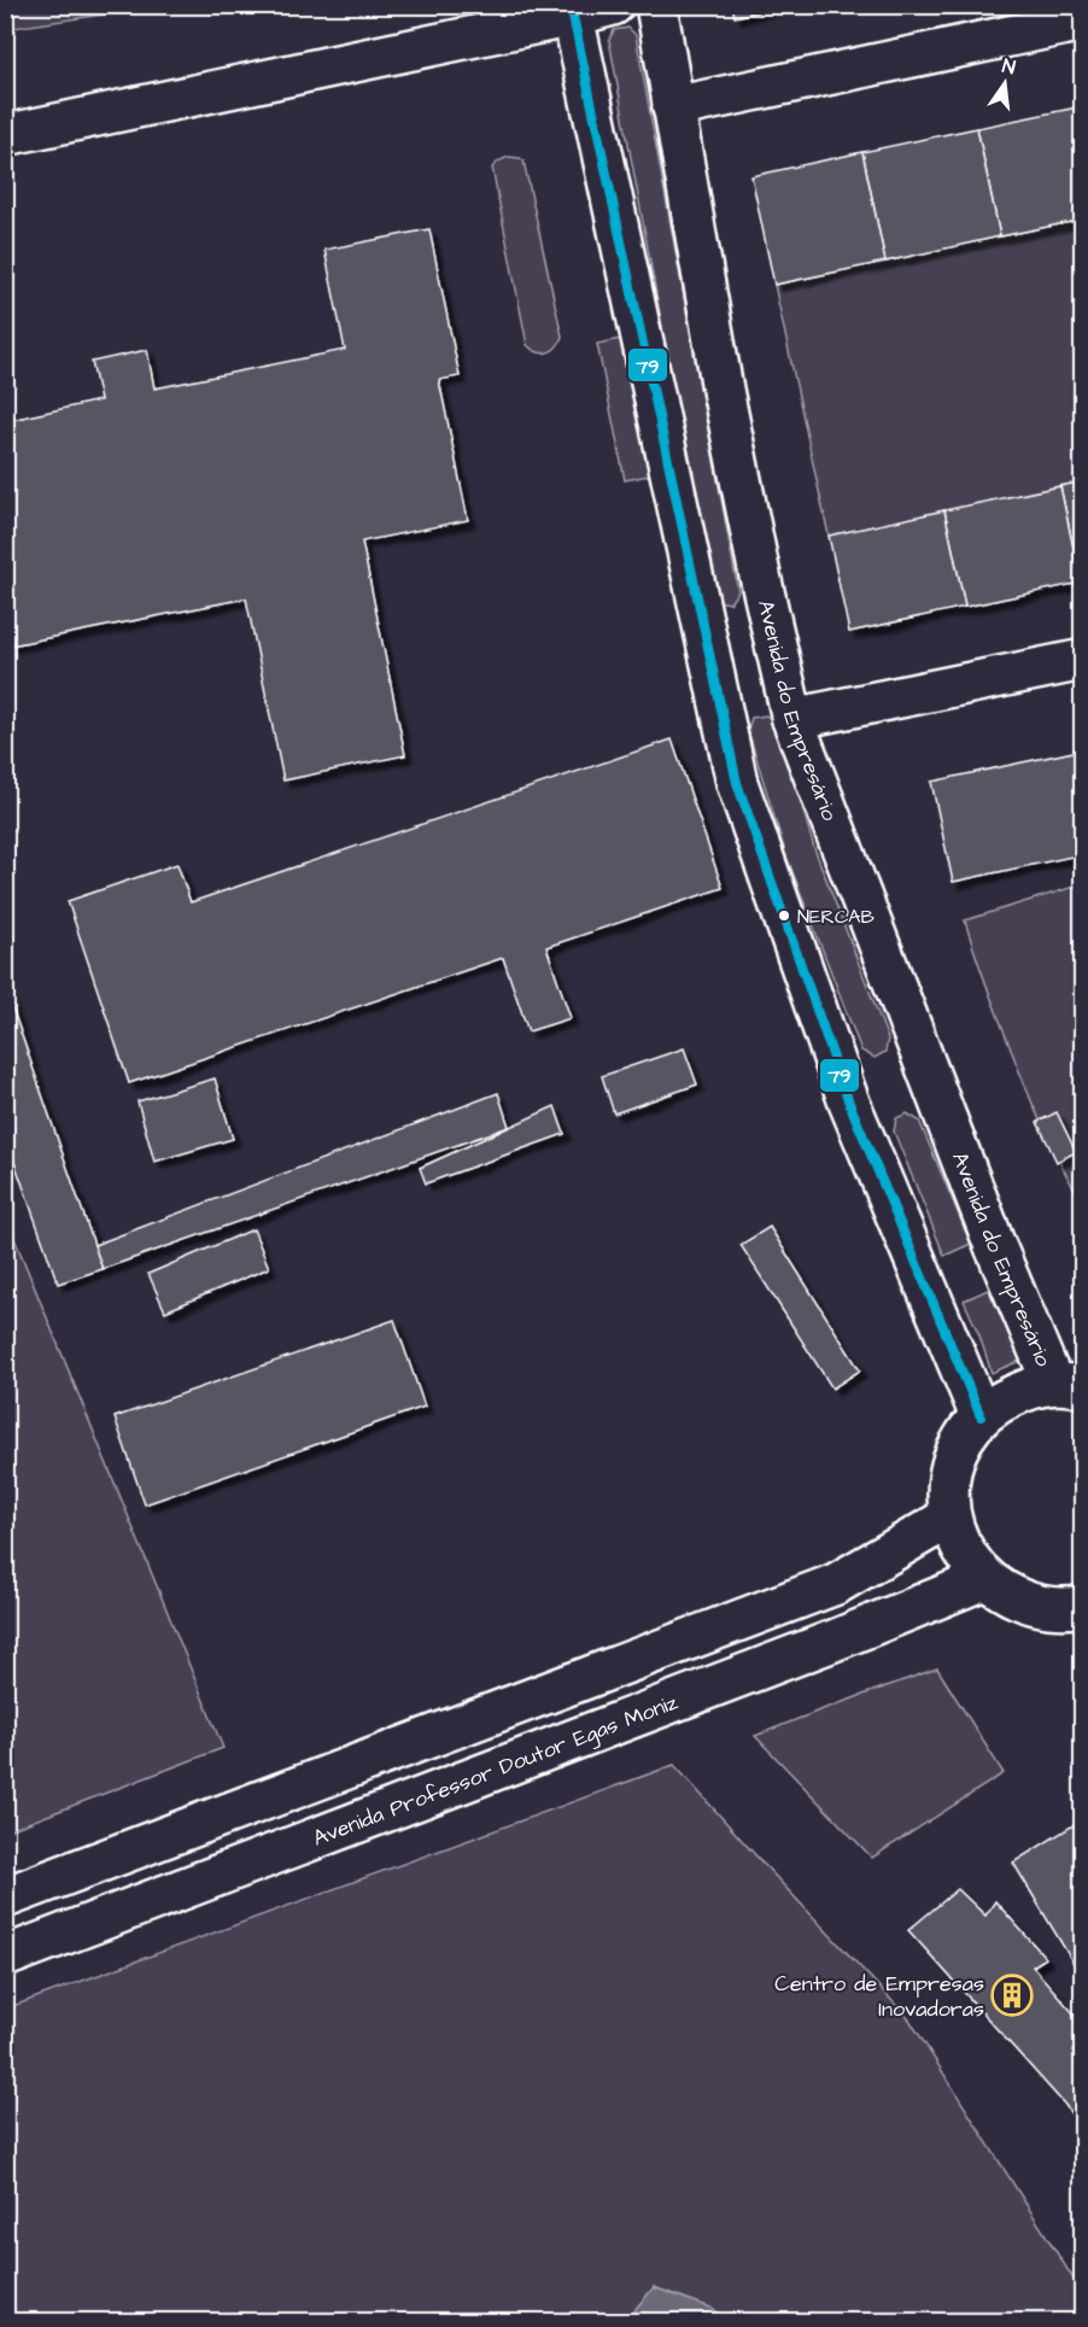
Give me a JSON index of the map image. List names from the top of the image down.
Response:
{
  "streets": {
    "main road": ["Avenida do Empresário", "Avenida Professor Doutor Egas Moniz"]
  },
  "places": {
    "other": ["NERCAB"],
    "building": ["Centro de Empresas Inovadoras"]
  },
  "lines": ["transit line 79"],
  "north": "top"
}
